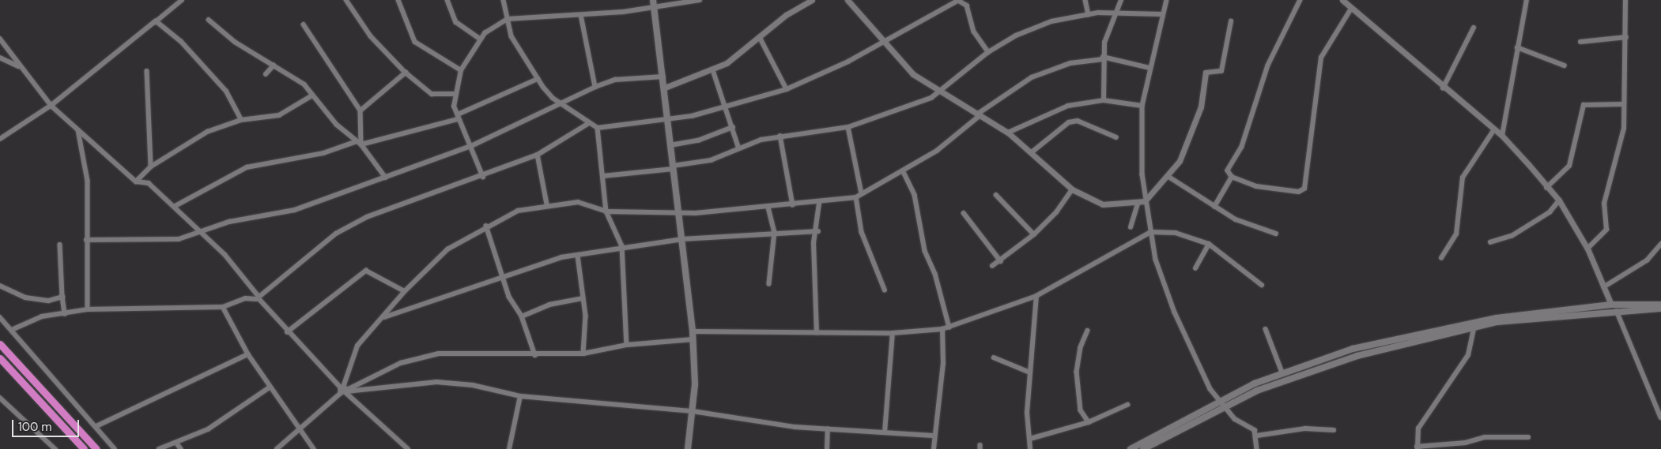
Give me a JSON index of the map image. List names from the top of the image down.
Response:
{
  "scale_bar": "100 m"
}
